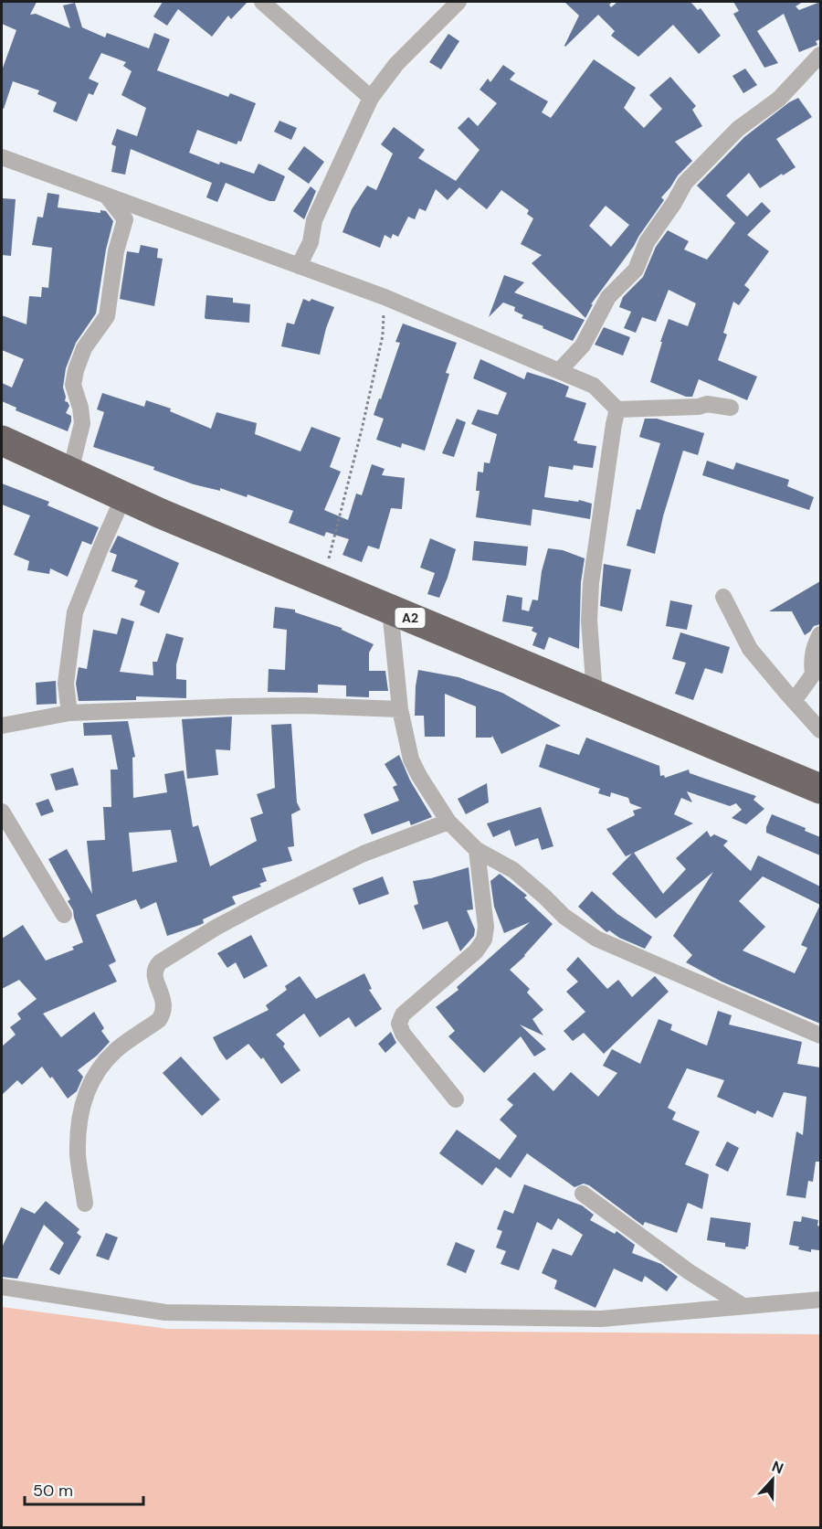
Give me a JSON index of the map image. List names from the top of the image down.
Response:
{
  "streets": {
    "highway": ["A2"]
  },
  "scale_bar": "50 m",
  "north": "top"
}
